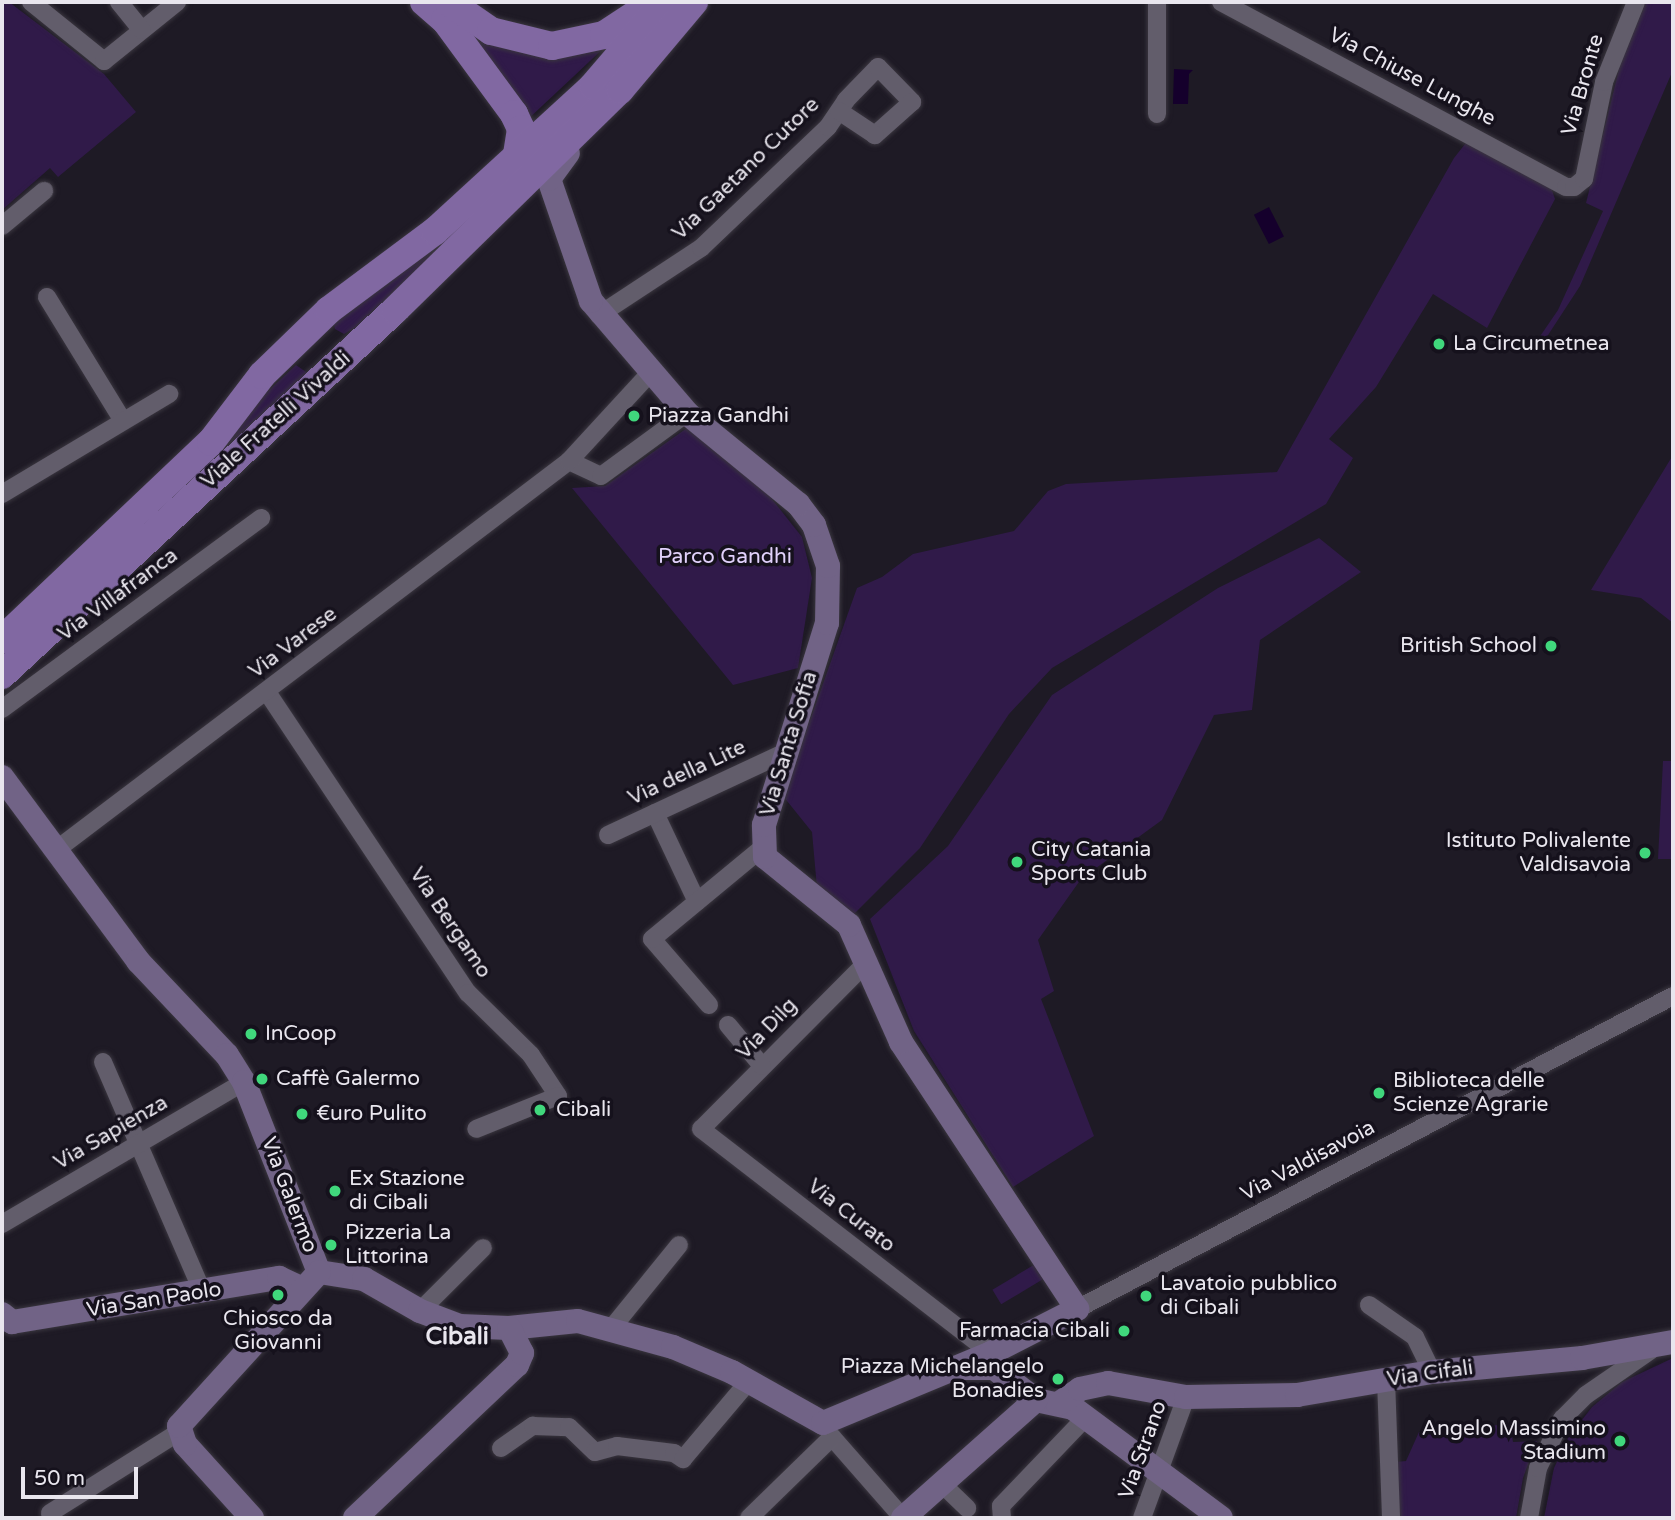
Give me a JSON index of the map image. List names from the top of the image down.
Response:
{
  "streets": {
    "main road": [
      "Viale Fratelli Vivaldi",
      "Via Santa Sofia",
      "Via Galermo",
      "Via San Paolo",
      "Via Cifali"
    ],
    "street": [
      "Via Chiuse Lunghe",
      "Via Bronte",
      "Via Gaetano Cutore",
      "Via Villafranca",
      "Via Varese",
      "Via della Lite",
      "Via Bergamo",
      "Via Dilg",
      "Via Sapienza",
      "Via Valdisavoia",
      "Via Curato",
      "Via Strano"
    ]
  },
  "crossings": [
    ["Via Chiuse Lunghe", "Via Bronte"],
    ["Via Gaetano Cutore", "Via Santa Sofia"],
    ["Viale Fratelli Vivaldi", "Via Santa Sofia"],
    ["Via Varese", "Via Santa Sofia"],
    ["Via Varese", "Via Bergamo"],
    ["Via Varese", "Via Galermo"],
    ["Via Santa Sofia", "Via della Lite"],
    ["Via Dilg", "Via Curato"],
    ["Via Sapienza", "Via Galermo"],
    ["Via Galermo", "Via San Paolo"],
    ["Via Cifali", "Via Strano"]
  ],
  "districts": ["Cibali"],
  "parks": ["Parco Gandhi"],
  "places": [
    "La Circumetnea",
    "Piazza Gandhi",
    "British School",
    "Istituto Polivalente Valdisavoia",
    "City Catania Sports Club",
    "InCoop",
    "Caffè Galermo",
    "Biblioteca delle Scienze Agrarie",
    "Cibali",
    "€uro Pulito",
    "Ex Stazione di Cibali",
    "Pizzeria La Littorina",
    "Chiosco da Giovanni",
    "Lavatoio pubblico di Cibali",
    "Farmacia Cibali",
    "Piazza Michelangelo Bonadies",
    "Angelo Massimino Stadium"
  ],
  "scale_bar": "50 m"
}
